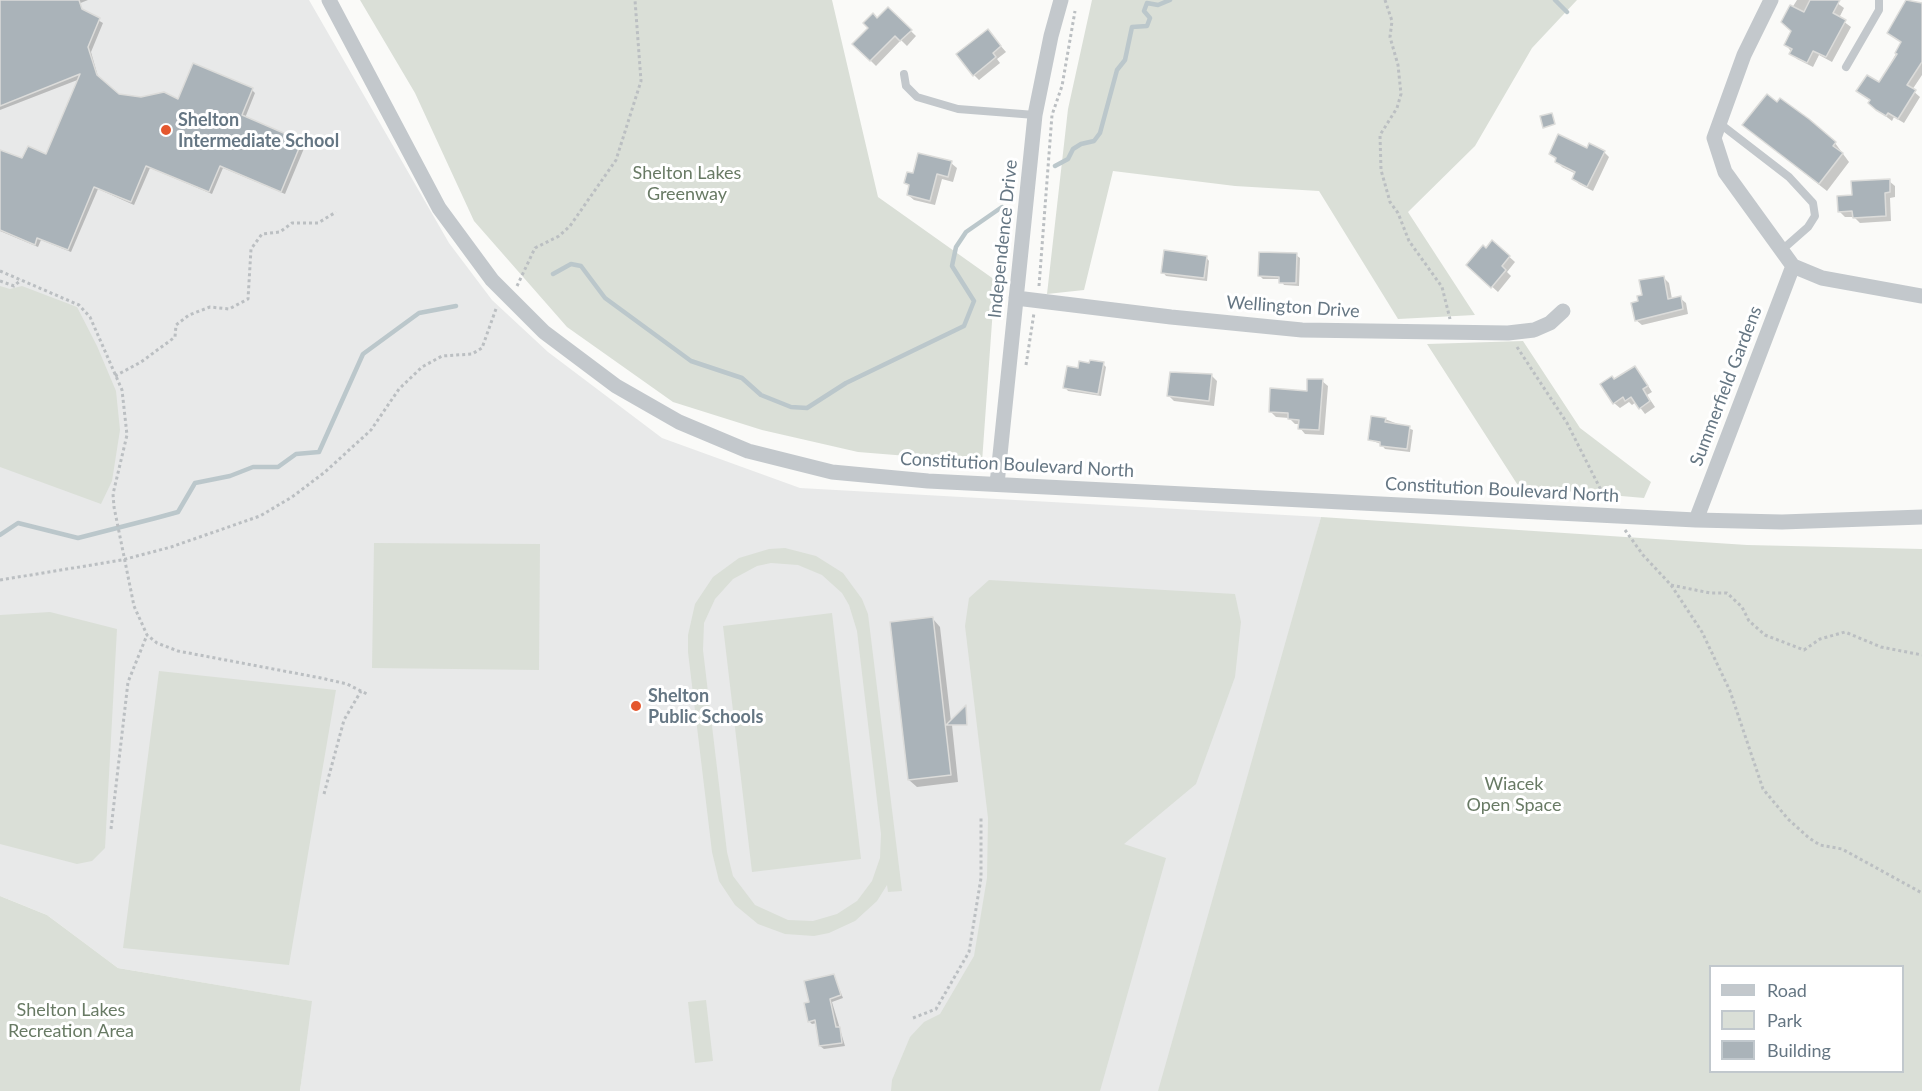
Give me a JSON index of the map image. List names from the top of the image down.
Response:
{
  "streets": {
    "street": [
      "Independence Drive",
      "Wellington Drive",
      "Summerfield Gardens",
      "Constitution Boulevard North"
    ]
  },
  "crossings": [
    ["Independence Drive", "Wellington Drive"],
    ["Independence Drive", "Constitution Boulevard North"],
    ["Summerfield Gardens", "Constitution Boulevard North"]
  ],
  "parks": ["Shelton Lakes Greenway", "Wiacek Open Space", "Shelton Lakes Recreation Area"],
  "places": ["Shelton Intermediate School", "Shelton Public Schools"],
  "legend": ["Road", "Park", "Building"]
}
